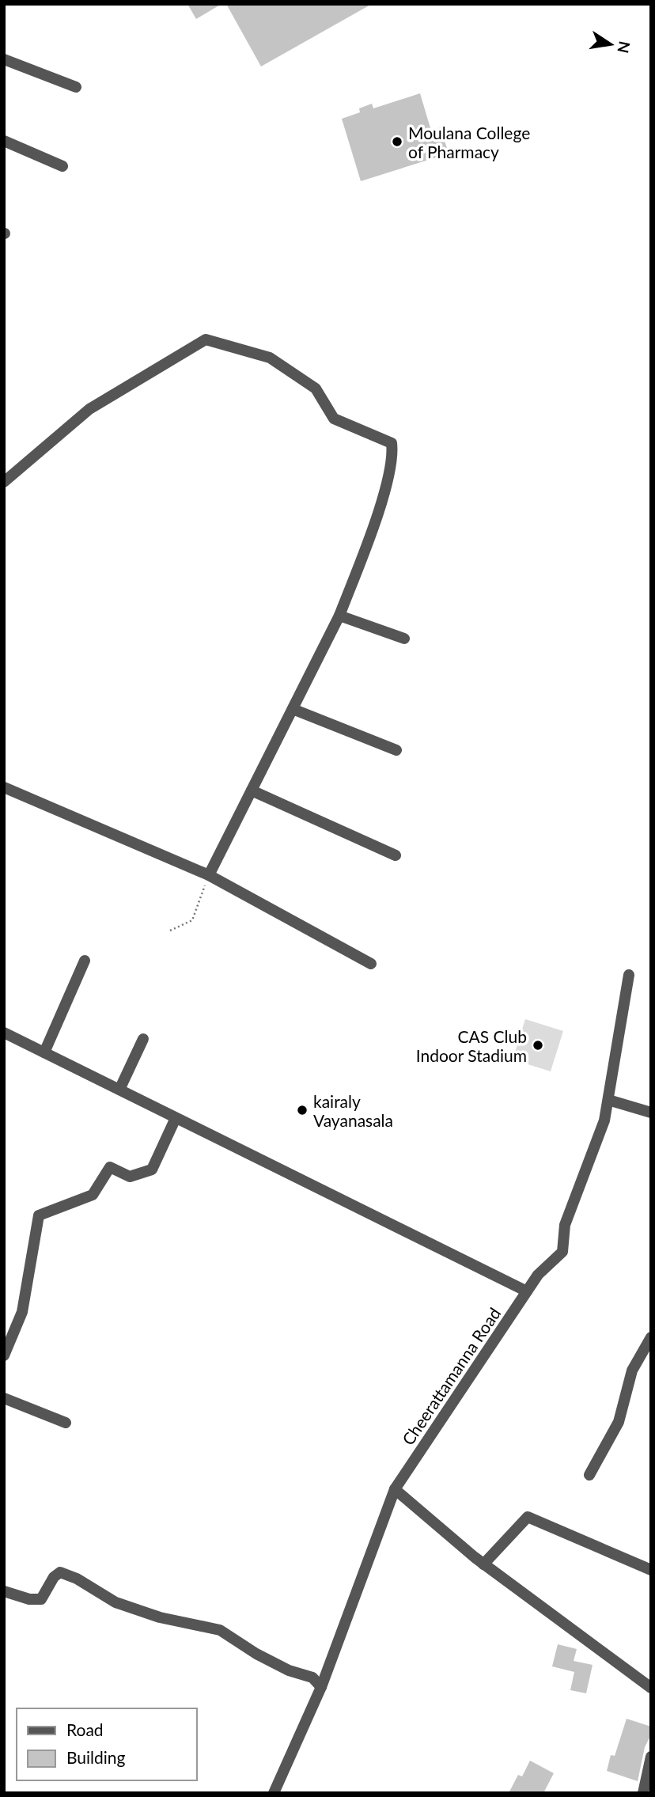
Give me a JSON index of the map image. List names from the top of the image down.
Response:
{
  "streets": {
    "street": ["Cheerattamanna Road"]
  },
  "places": ["Moulana College of Pharmacy", "CAS Club Indoor Stadium", "kairaly Vayanasala"],
  "legend": ["Road", "Building"],
  "north": "right"
}
